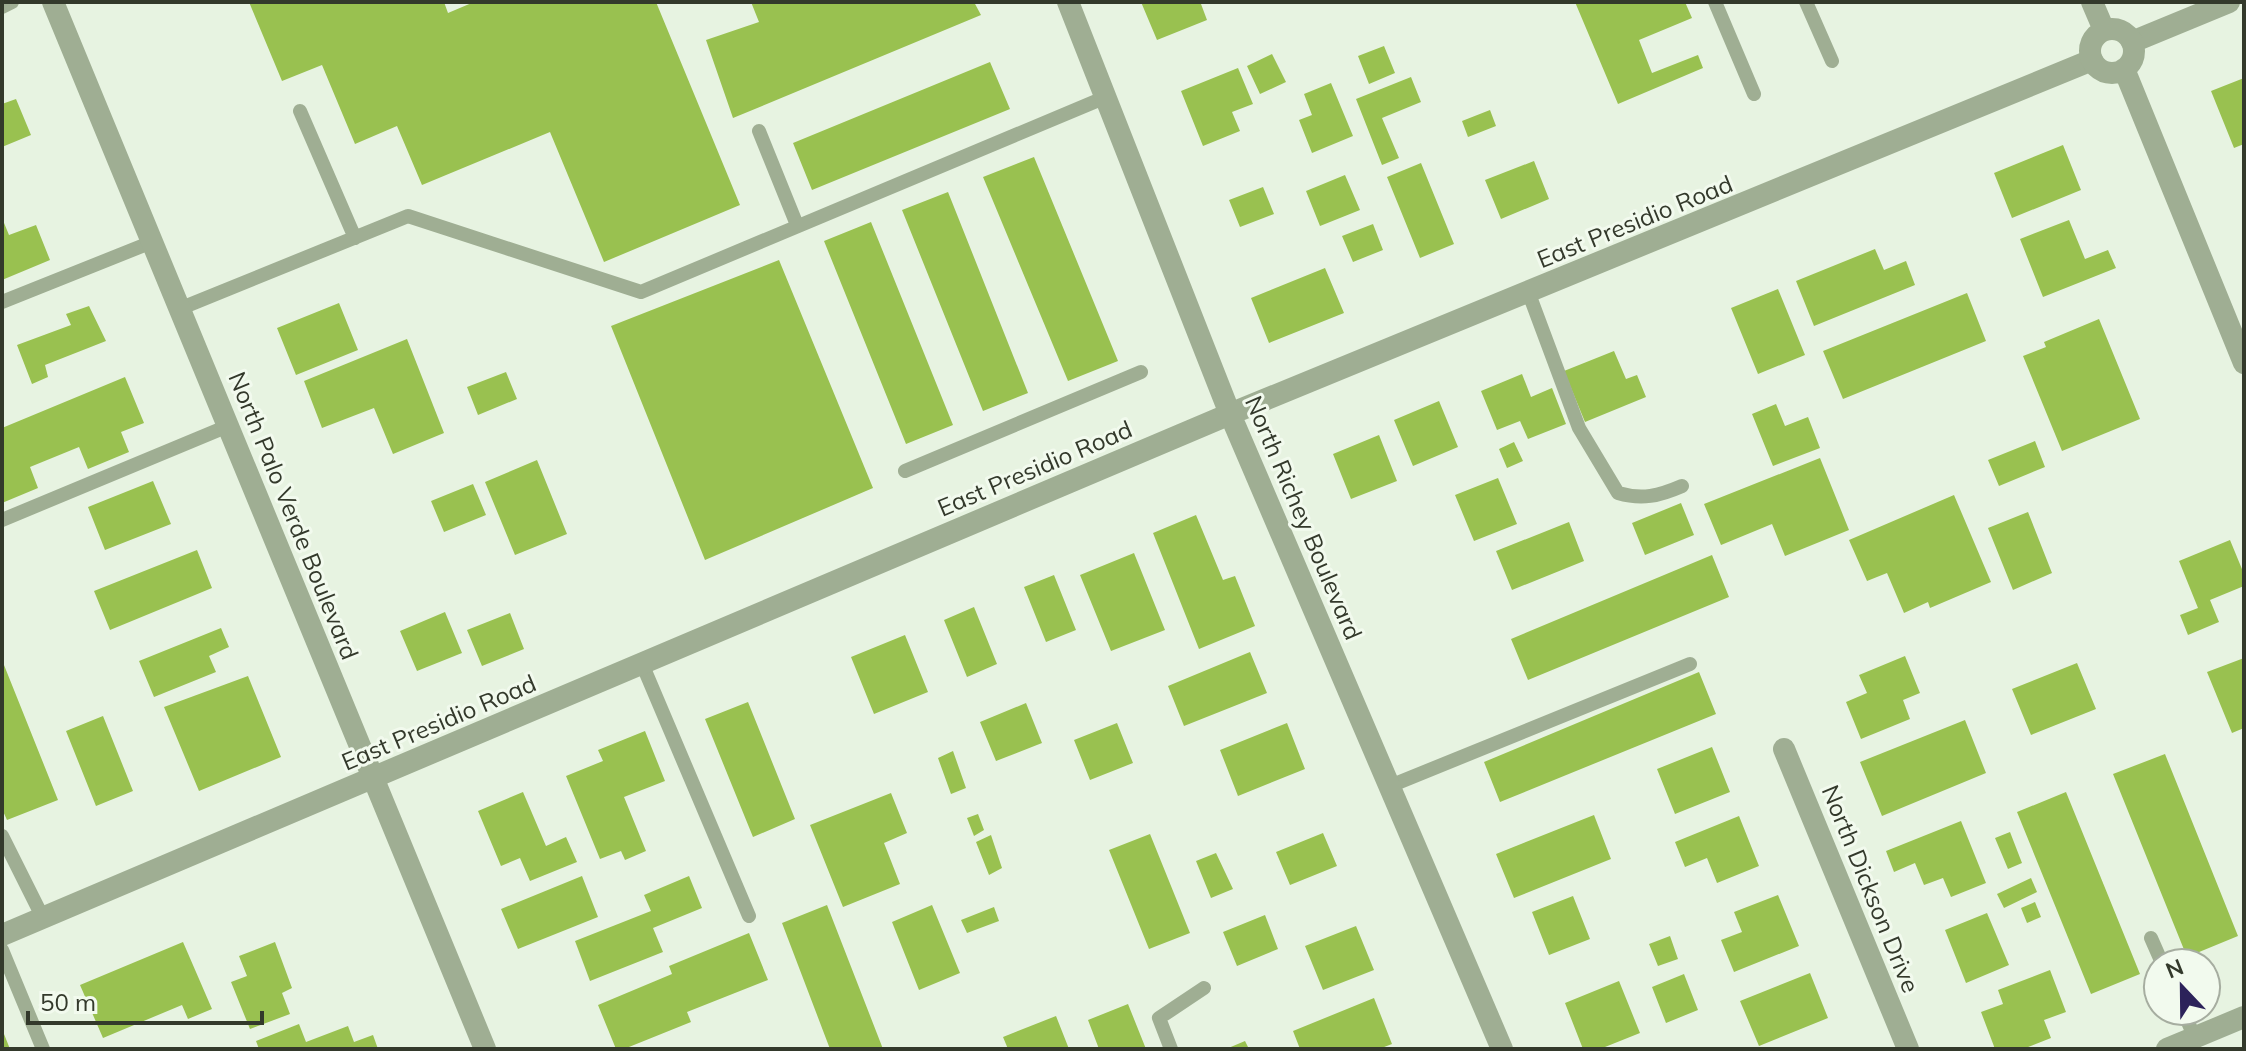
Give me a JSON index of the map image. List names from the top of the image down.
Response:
{
  "streets": {
    "street": [
      "East Presidio Road",
      "North Palo Verde Boulevard",
      "North Richey Boulevard",
      "North Dickson Drive"
    ]
  },
  "crossings": [
    ["East Presidio Road", "North Palo Verde Boulevard"],
    ["East Presidio Road", "North Richey Boulevard"]
  ],
  "scale_bar": "50 m",
  "north": "top"
}
